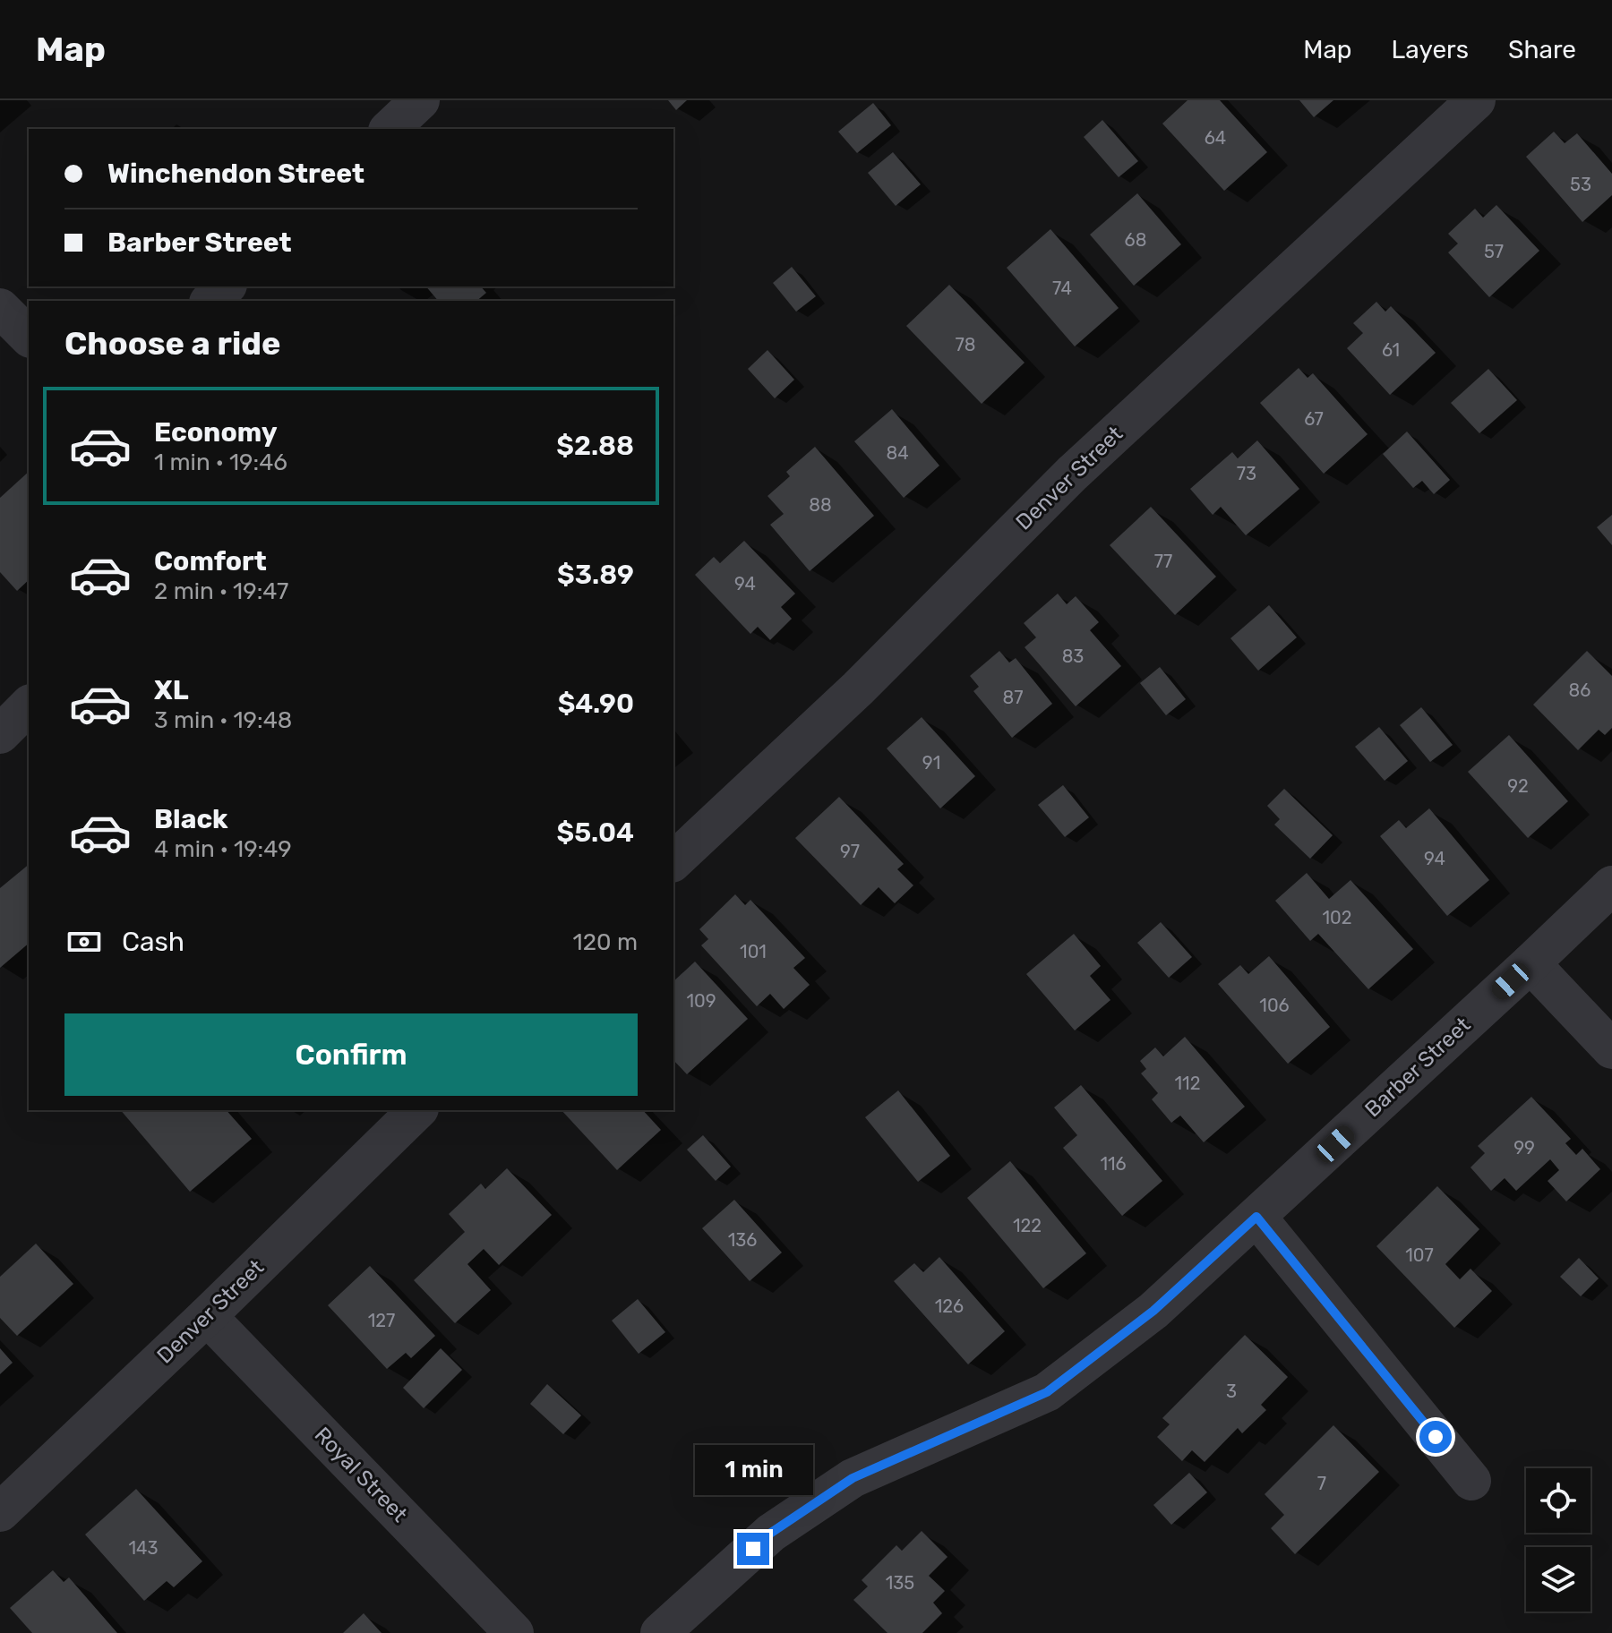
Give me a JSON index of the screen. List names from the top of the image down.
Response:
{
  "streets": {
    "street": ["Denver Street", "Barber Street", "Royal Street"]
  },
  "crossings": [
    ["Denver Street", "Royal Street"]
  ],
  "house_numbers": [
    "64",
    "53",
    "68",
    "57",
    "74",
    "78",
    "61",
    "67",
    "84",
    "73",
    "88",
    "77",
    "94",
    "83",
    "86",
    "87",
    "91",
    "92",
    "97",
    "94",
    "102",
    "101",
    "109",
    "106",
    "112",
    "99",
    "116",
    "122",
    "136",
    "107",
    "126",
    "127",
    "3",
    "7",
    "143",
    "135"
  ],
  "page": {
    "header": "Map",
    "nav": ["Map", "Layers", "Share"],
    "banner": ["Winchendon Street", "Barber Street"],
    "heading": "Choose a ride",
    "list": [
      {
        "name": "Economy",
        "note": "1 min · 19:46",
        "value": "$2.88"
      },
      {
        "name": "Comfort",
        "note": "2 min · 19:47",
        "value": "$3.89"
      },
      {
        "name": "XL",
        "note": "3 min · 19:48",
        "value": "$4.90"
      },
      {
        "name": "Black",
        "note": "4 min · 19:49",
        "value": "$5.04"
      }
    ],
    "pay": ["Cash", "120 m"],
    "buttons": "Confirm",
    "bubble": "1 min"
  }
}
